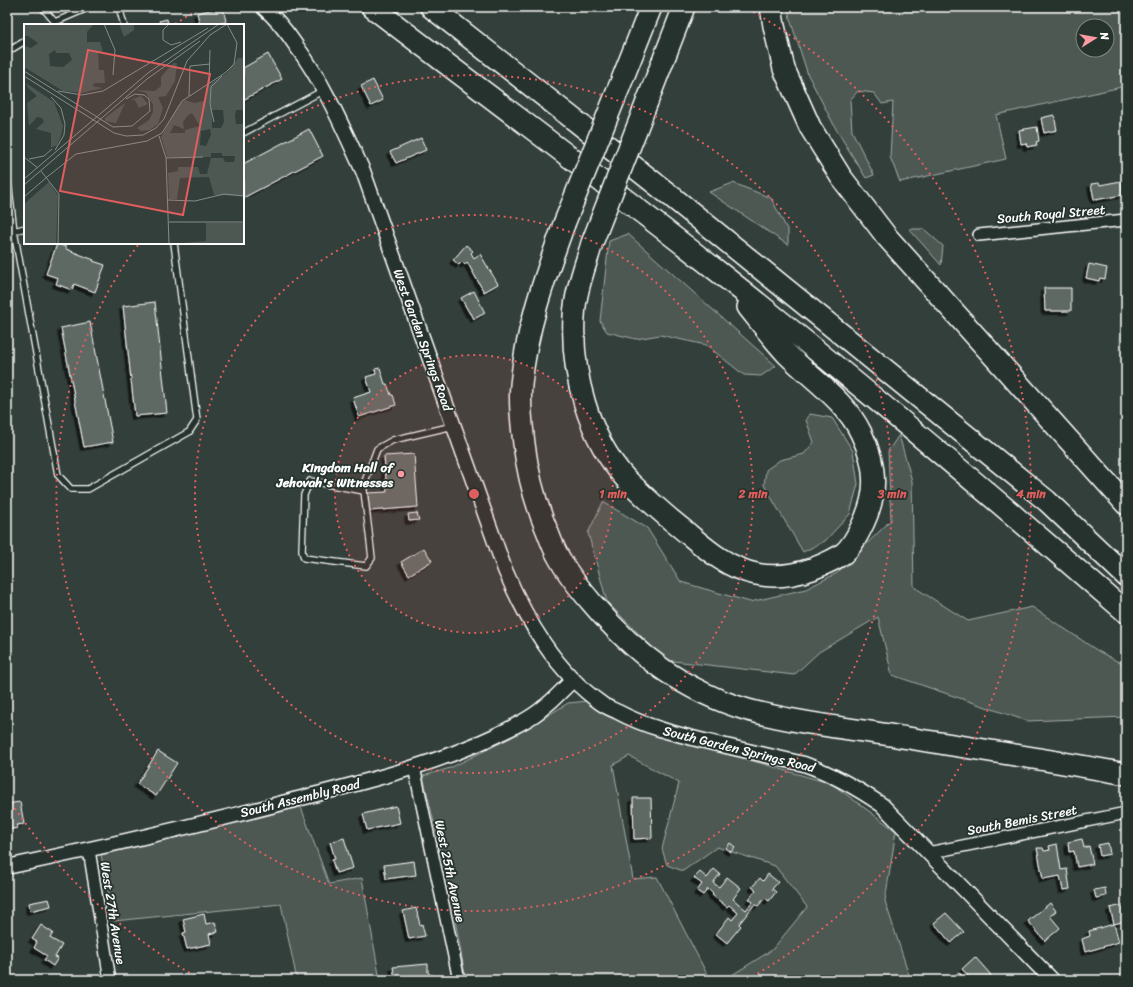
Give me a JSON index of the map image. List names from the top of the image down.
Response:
{
  "streets": {
    "street": [
      "South Royal Street",
      "West Garden Springs Road",
      "South Garden Springs Road",
      "South Assembly Road",
      "South Bemis Street",
      "West 25th Avenue",
      "West 27th Avenue"
    ]
  },
  "crossings": [
    ["West Garden Springs Road", "South Garden Springs Road"],
    ["West Garden Springs Road", "South Assembly Road"],
    ["South Garden Springs Road", "South Assembly Road"],
    ["South Garden Springs Road", "South Bemis Street"],
    ["South Assembly Road", "West 25th Avenue"],
    ["South Assembly Road", "West 27th Avenue"]
  ],
  "places": ["Kingdom Hall of Jehovah's Witnesses"],
  "north": "right",
  "rings": [
    "1 min",
    "2 min",
    "3 min",
    "4 min"
  ]
}
